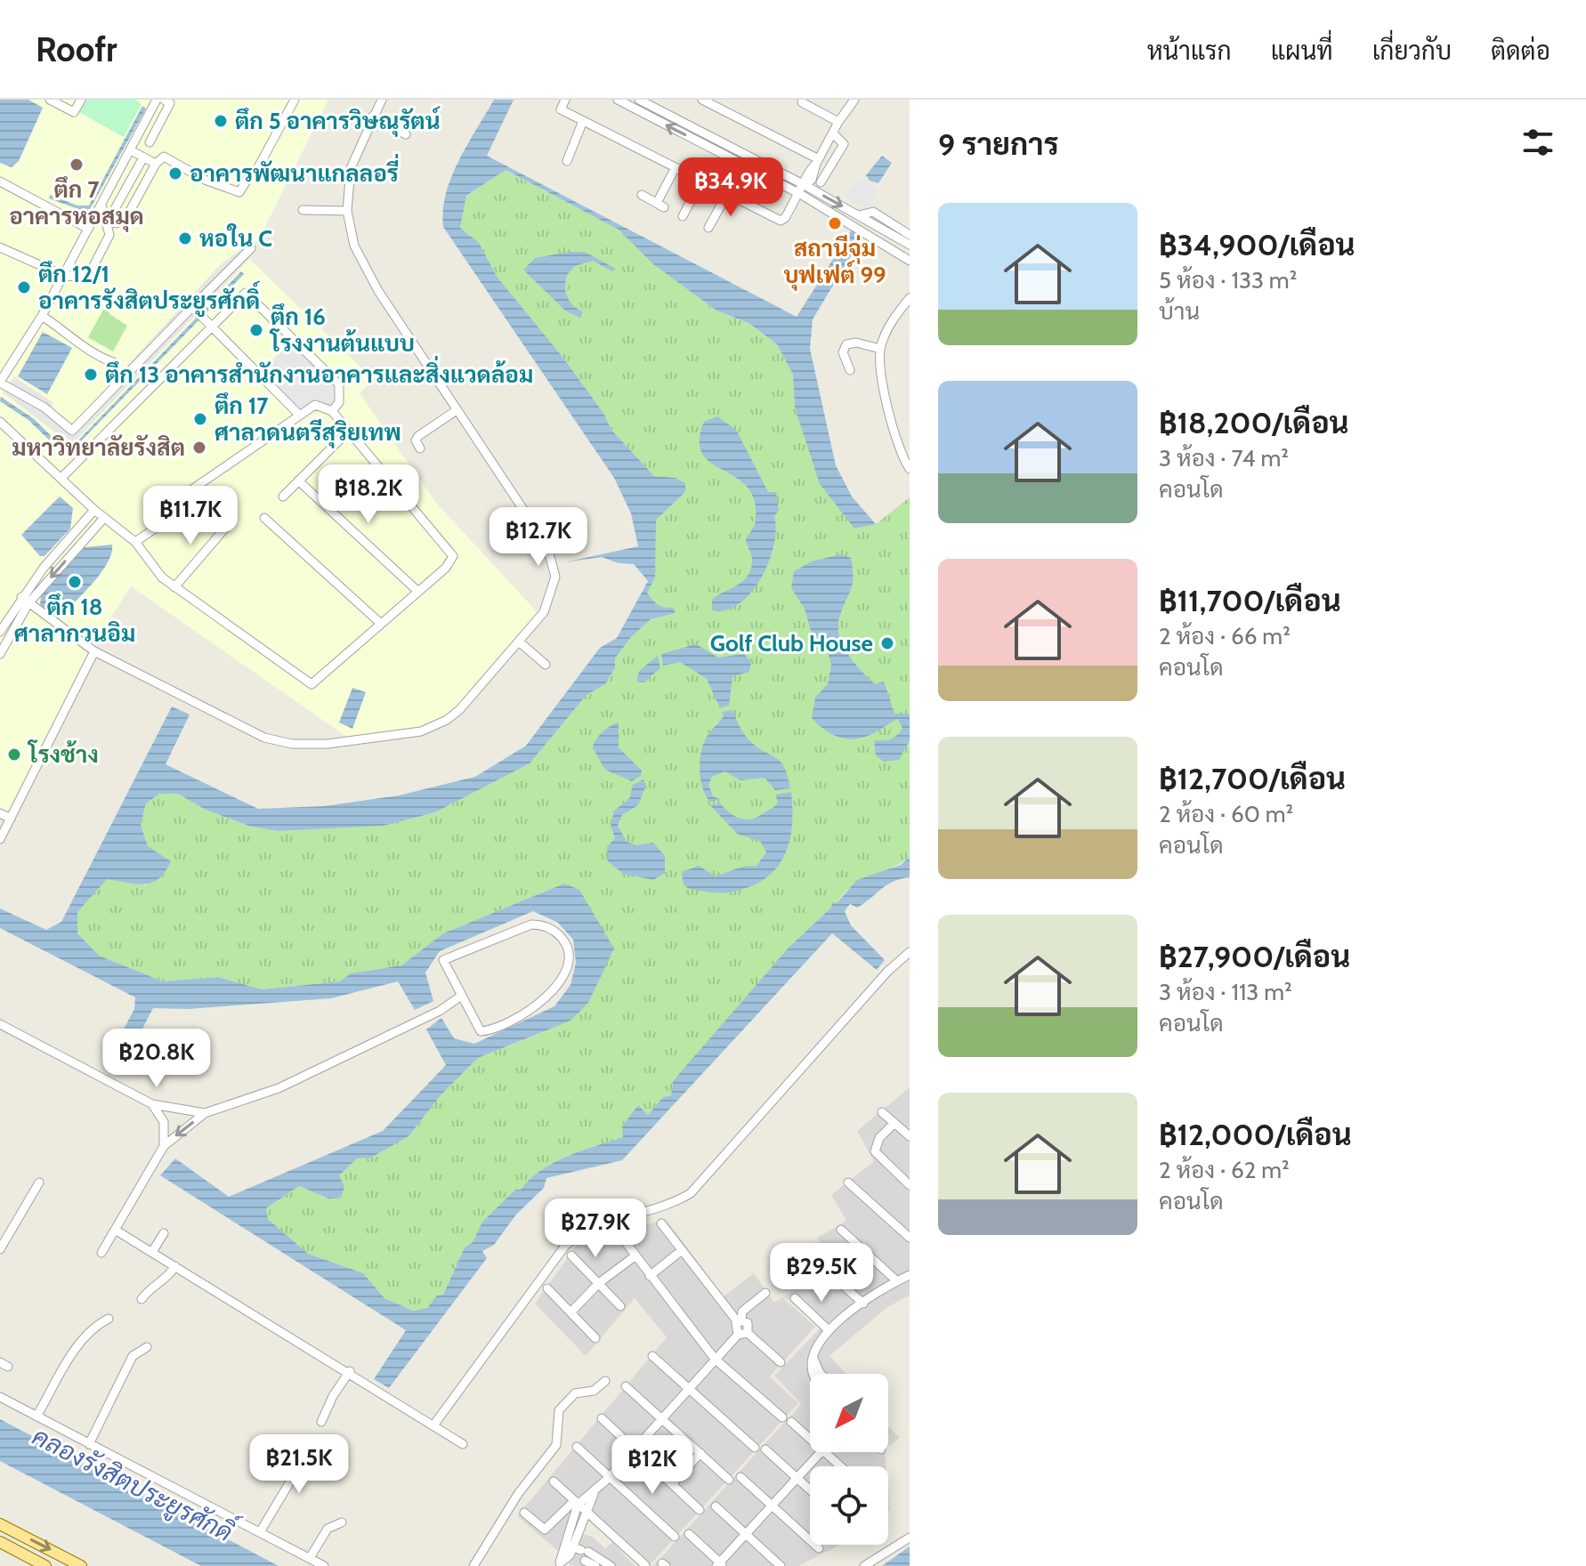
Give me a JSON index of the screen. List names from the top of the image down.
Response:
{
  "water": ["คลองรังสิตประยูรศักดิ์"],
  "places": [
    "ตึก 5 อาคารวิษณุรัตน์",
    "ตึก 7 อาคารหอสมุด",
    "อาคารพัฒนาแกลลอรี่",
    "สถานีจุ่ม บุฟเฟต์ 99",
    "หอใน C",
    "ตึก 12/1 อาคารรังสิตประยูรศักดิ์",
    "ตึก 16 โรงงานต้นแบบ",
    "ตึก 13 อาคารสำนักงานอาคารและสิ่งแวดล้อม",
    "ตึก 17 ศาลาดนตรีสุริยเทพ",
    "มหาวิทยาลัยรังสิต",
    "ตึก 18 ศาลากวนอิม",
    "Golf Club House",
    "โรงช้าง"
  ],
  "north": "bottom left",
  "page": {
    "header": "Roofr",
    "nav": [
      "หน้าแรก",
      "แผนที่",
      "เกี่ยวกับ",
      "ติดต่อ"
    ],
    "heading": "9 รายการ",
    "price": [
      "฿34.9K",
      "฿18.2K",
      "฿11.7K",
      "฿12.7K",
      "฿20.8K",
      "฿27.9K",
      "฿29.5K",
      "฿21.5K",
      "฿12K"
    ],
    "list": [
      {
        "name": "฿34,900/เดือน",
        "note": "5 ห้อง · 133 m² · บ้าน"
      },
      {
        "name": "฿18,200/เดือน",
        "note": "3 ห้อง · 74 m² · คอนโด"
      },
      {
        "name": "฿11,700/เดือน",
        "note": "2 ห้อง · 66 m² · คอนโด"
      },
      {
        "name": "฿12,700/เดือน",
        "note": "2 ห้อง · 60 m² · คอนโด"
      },
      {
        "name": "฿27,900/เดือน",
        "note": "3 ห้อง · 113 m² · คอนโด"
      },
      {
        "name": "฿12,000/เดือน",
        "note": "2 ห้อง · 62 m² · คอนโด"
      }
    ]
  }
}
